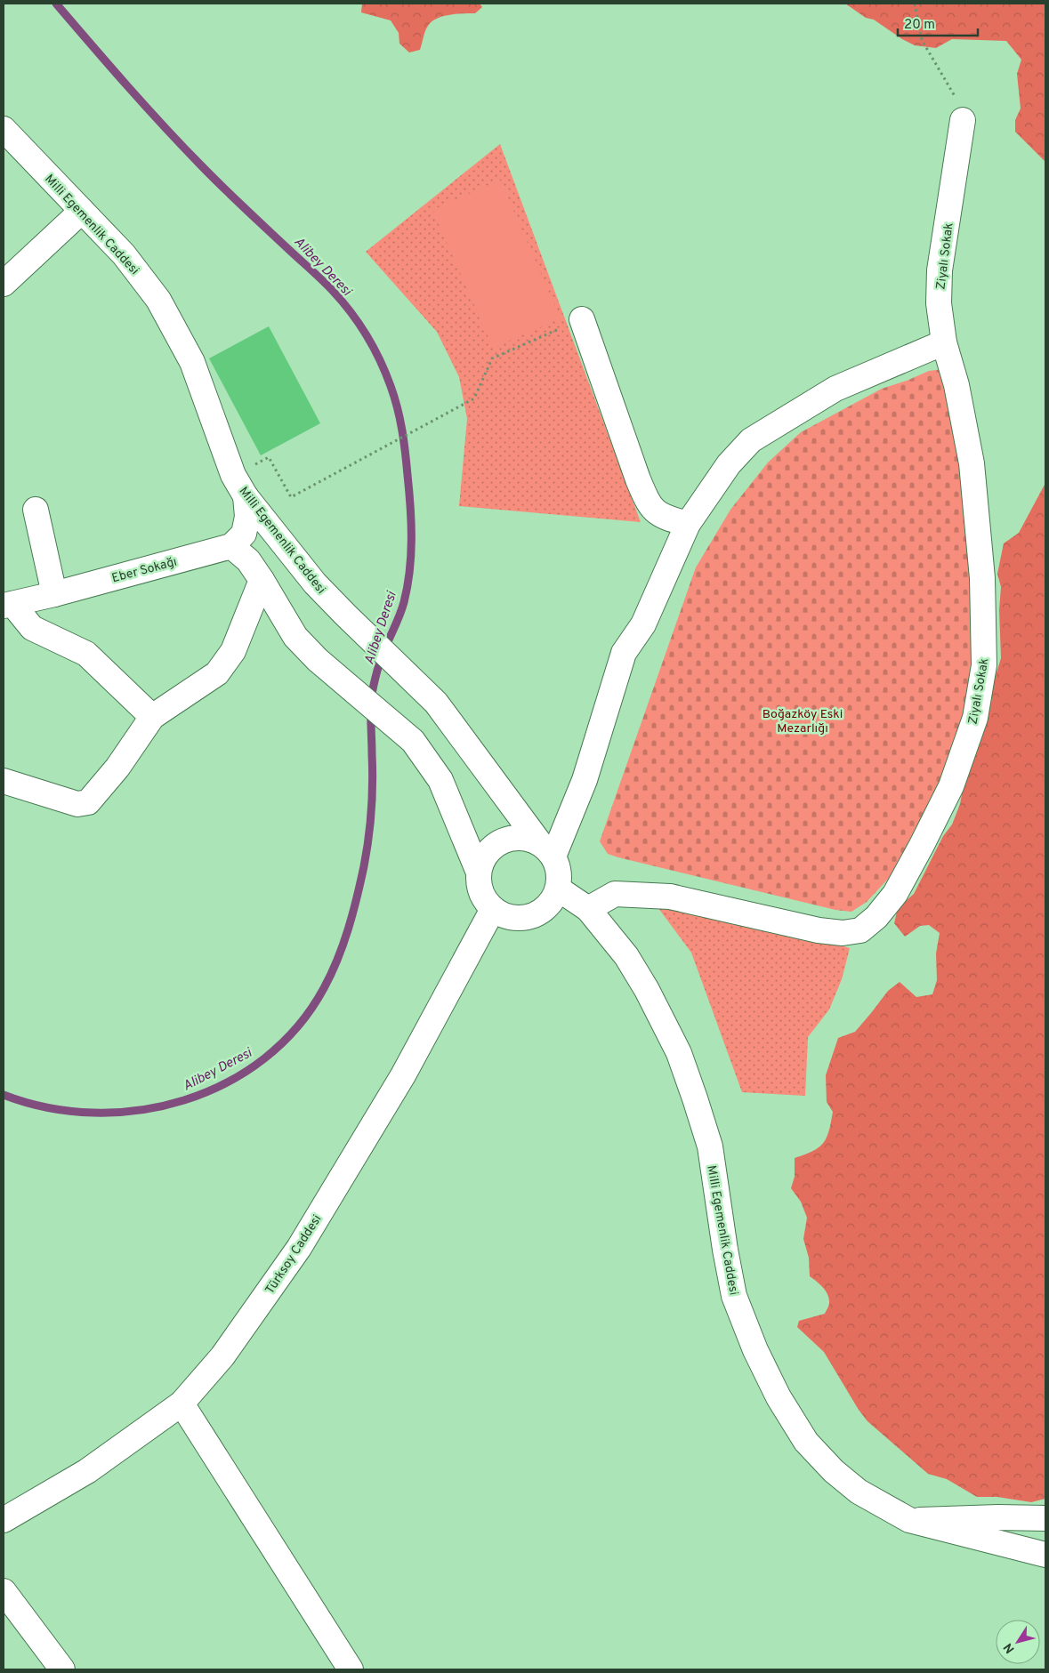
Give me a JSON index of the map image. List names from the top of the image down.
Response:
{
  "streets": {
    "street": [
      "Milli Egemenlik Caddesi",
      "Ziyalı Sokak",
      "Eber Sokağı",
      "Türksoy Caddesi"
    ]
  },
  "crossings": [
    ["Milli Egemenlik Caddesi", "Ziyalı Sokak"],
    ["Milli Egemenlik Caddesi", "Türksoy Caddesi"]
  ],
  "water": ["Alibey Deresi"],
  "parks": ["Boğazköy Eski Mezarlığı"],
  "scale_bar": "20 m",
  "north": "bottom left"
}
